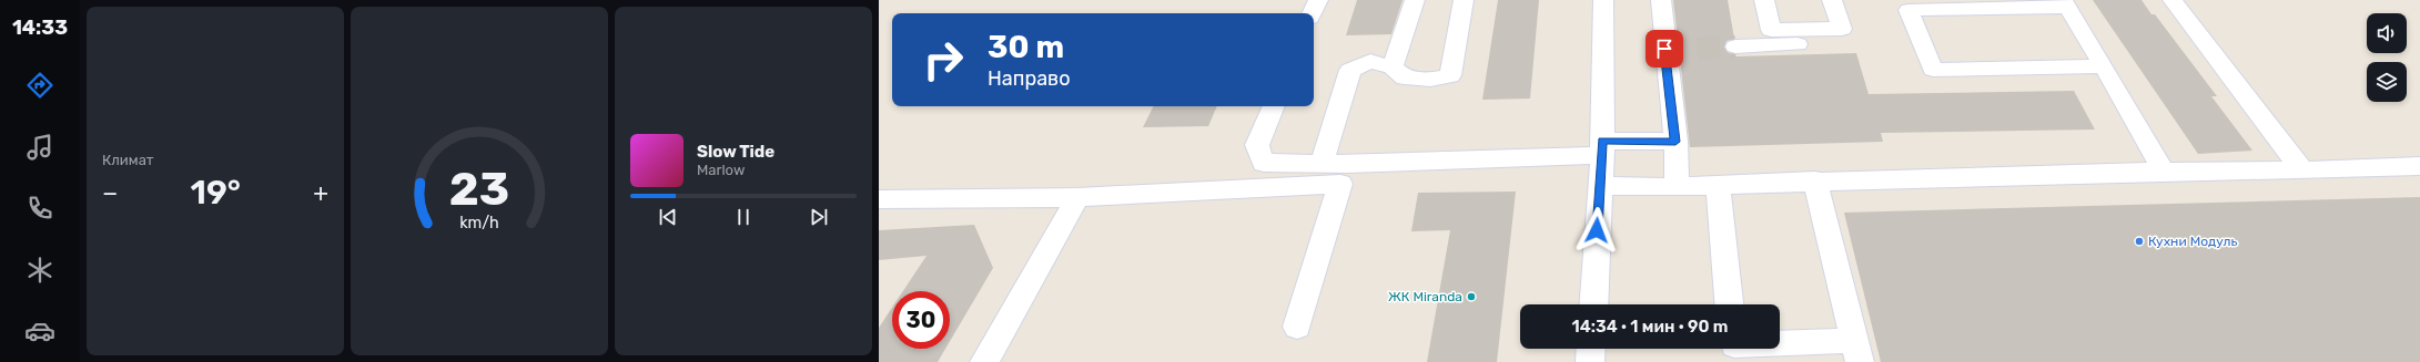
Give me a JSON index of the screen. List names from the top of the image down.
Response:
{
  "places": ["Кухни Модуль", "ЖК Miranda"],
  "page": {
    "tabs": "14:33",
    "tile": "Климат",
    "turn": ["30 m", "Направо"],
    "song": ["Slow Tide", "Marlow"],
    "heat": ["−", "19°", "+"],
    "limit": "30",
    "trip": "14:34 · 1 мин · 90 m",
    "gauge": ["23", "km/h"]
  }
}
